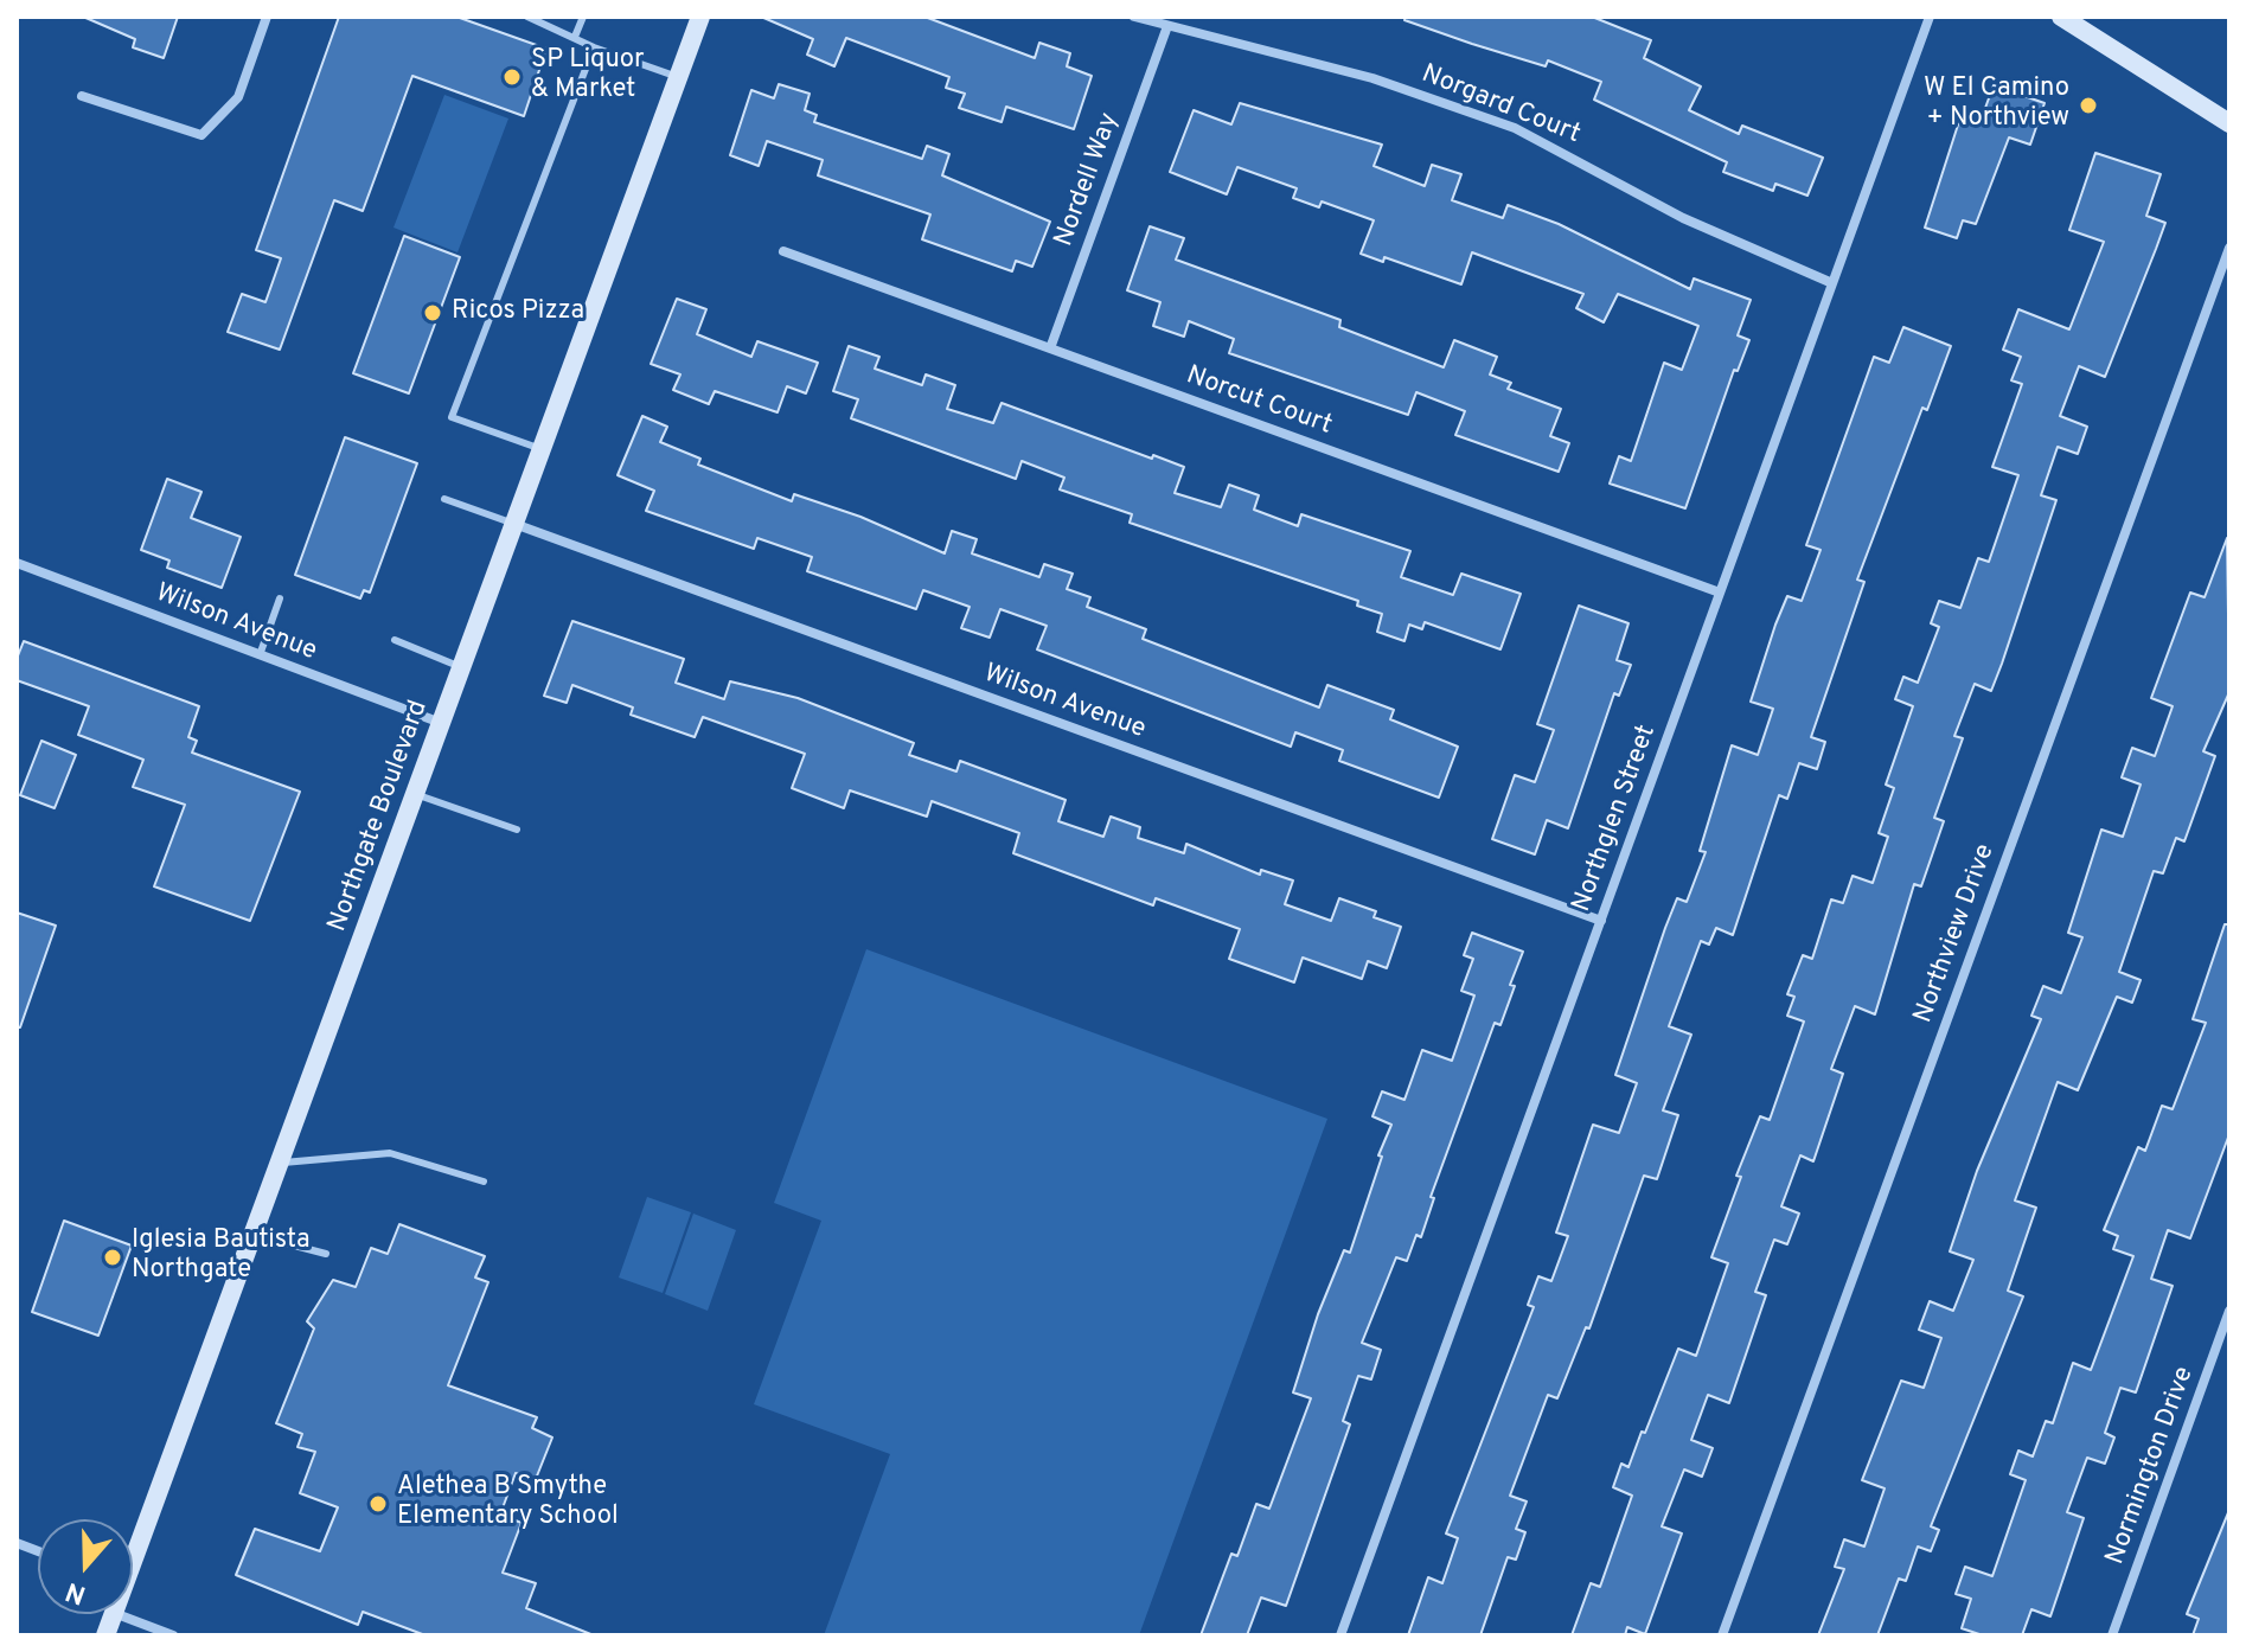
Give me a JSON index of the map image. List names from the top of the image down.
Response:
{
  "streets": {
    "main road": ["Northgate Boulevard"],
    "street": [
      "Norgard Court",
      "Nordell Way",
      "Norcut Court",
      "Wilson Avenue",
      "Northglen Street",
      "Northview Drive",
      "Normington Drive"
    ]
  },
  "crossings": [
    ["Norgard Court", "Nordell Way"],
    ["Norgard Court", "Northglen Street"],
    ["Nordell Way", "Norcut Court"],
    ["Norcut Court", "Northglen Street"],
    ["Wilson Avenue", "Northgate Boulevard"],
    ["Wilson Avenue", "Northglen Street"]
  ],
  "places": [
    "SP Liquor & Market",
    "W El Camino + Northview",
    "Ricos Pizza",
    "Iglesia Bautista Northgate",
    "Alethea B Smythe Elementary School"
  ],
  "north": "bottom"
}
